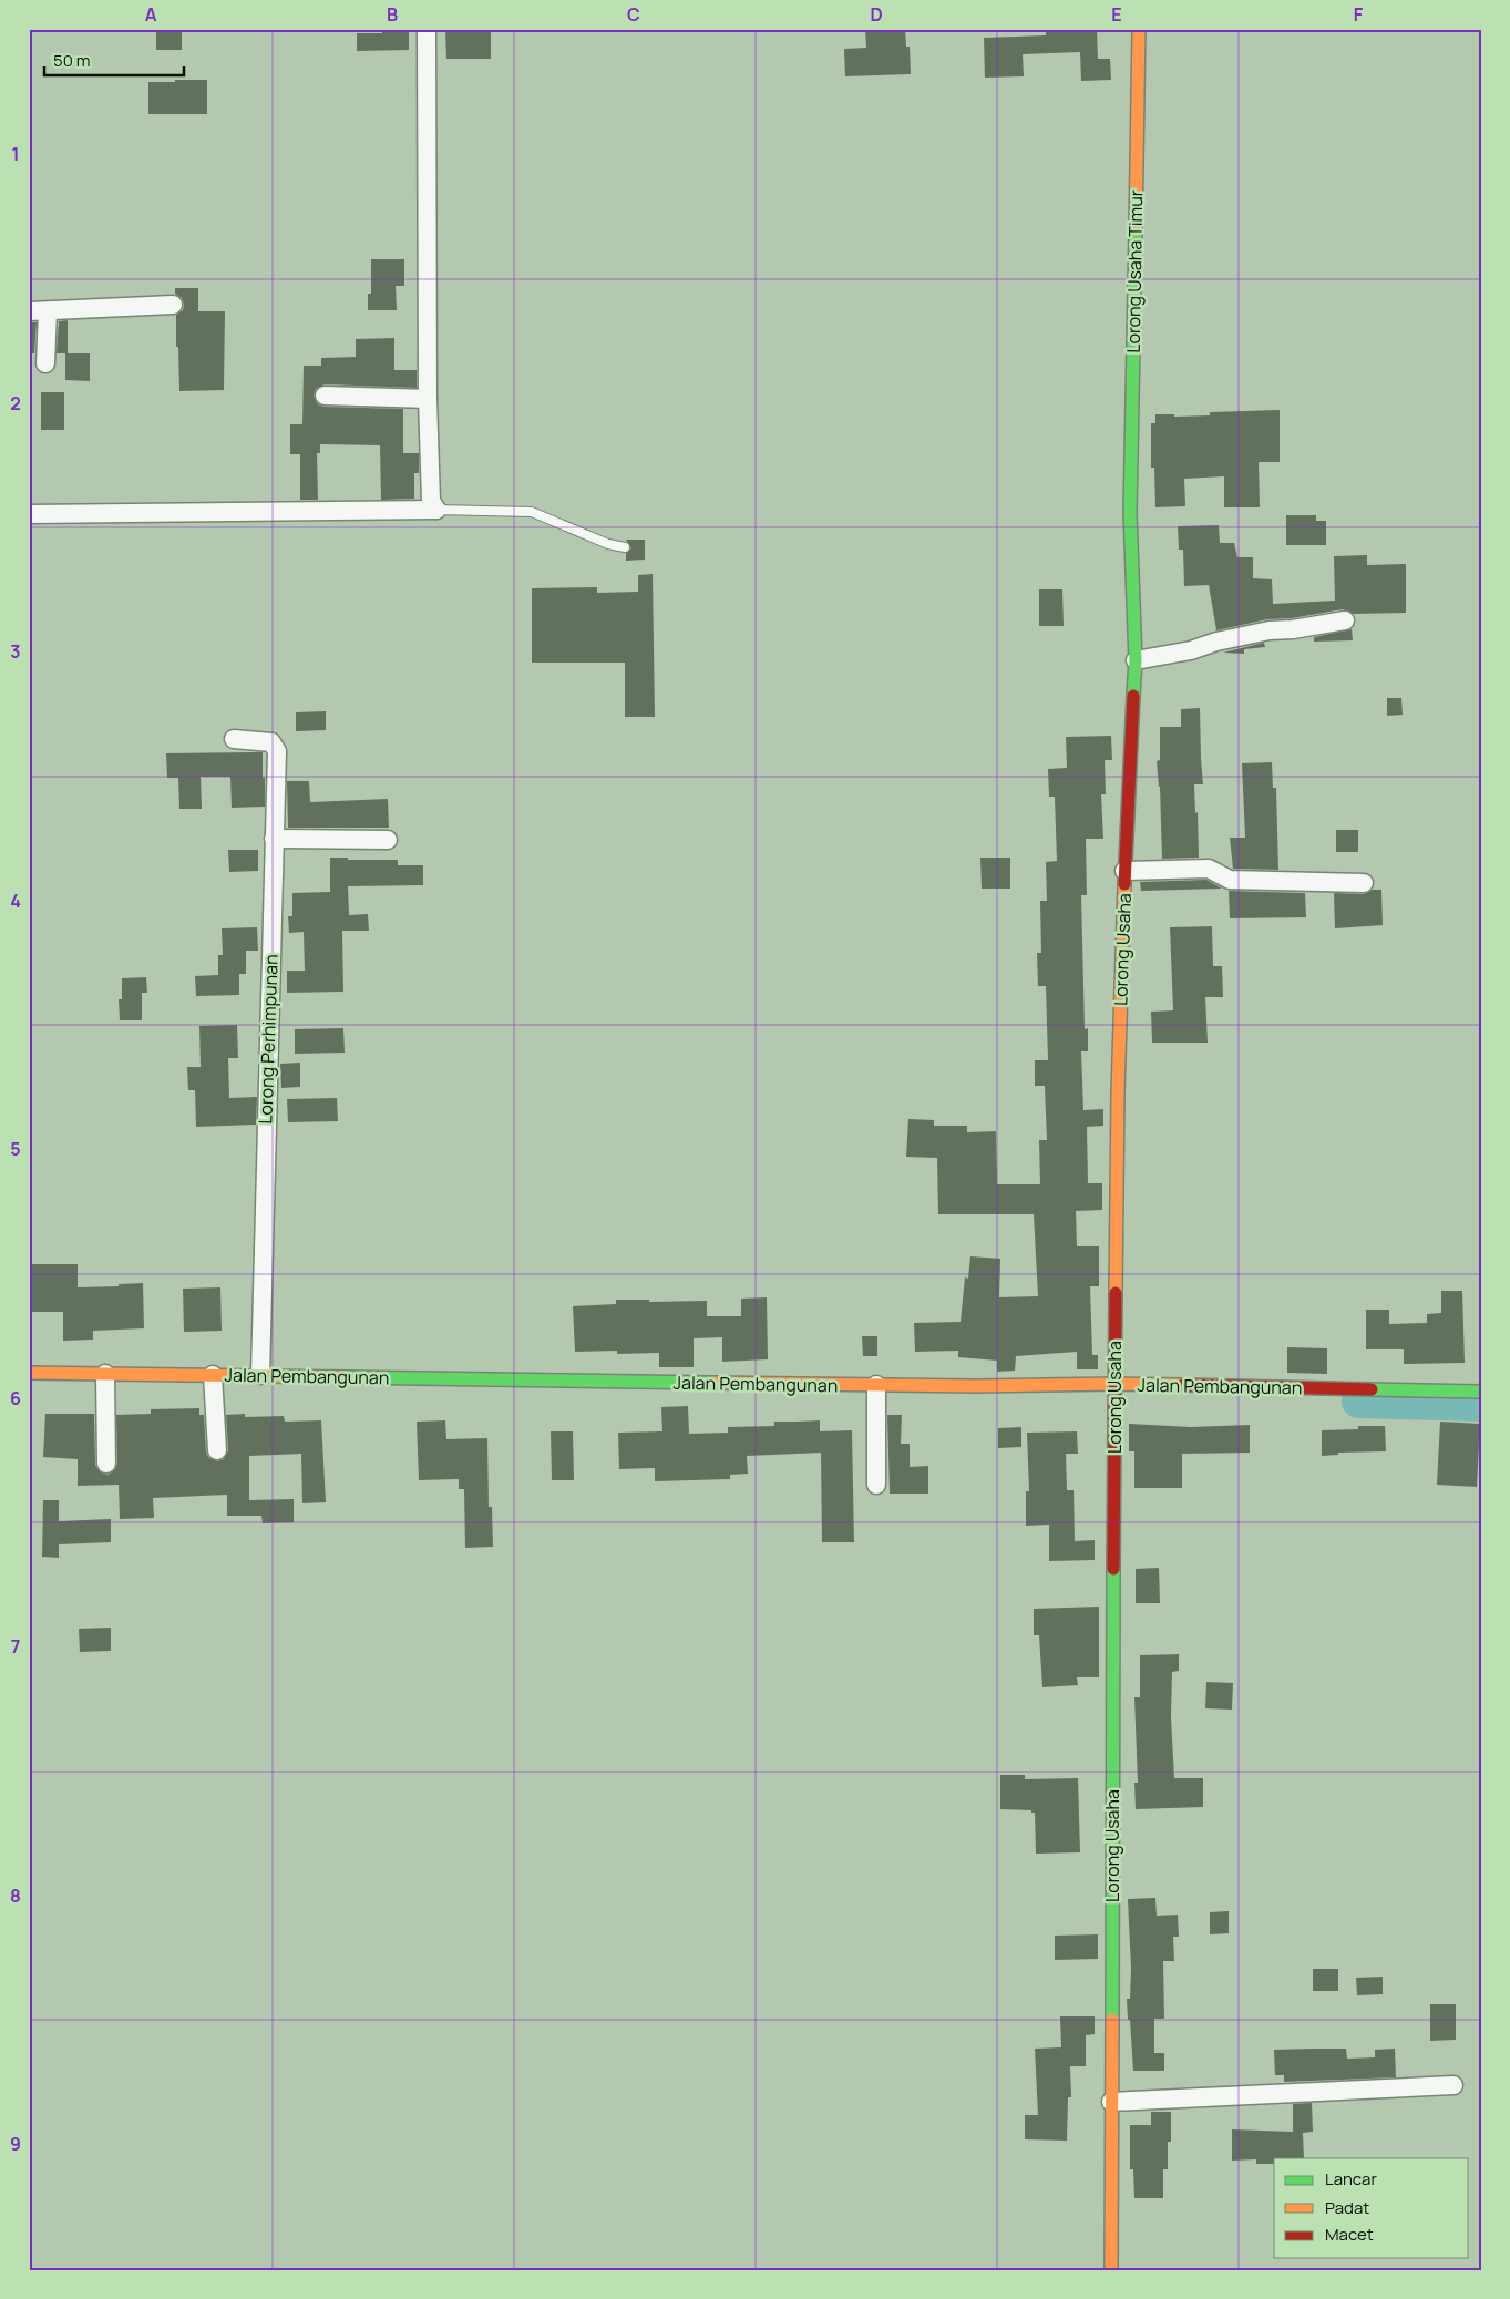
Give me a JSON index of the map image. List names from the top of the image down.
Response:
{
  "streets": {
    "street": [
      "Lorong Usaha Timur",
      "Lorong Usaha",
      "Lorong Perhimpunan",
      "Jalan Pembangunan"
    ]
  },
  "crossings": [
    ["Lorong Usaha Timur", "Lorong Usaha"],
    ["Lorong Usaha", "Jalan Pembangunan"],
    ["Lorong Perhimpunan", "Jalan Pembangunan"]
  ],
  "legend": ["Lancar", "Padat", "Macet"],
  "scale_bar": "50 m",
  "grid": {
    "columns": [
      "A",
      "B",
      "C",
      "D",
      "E",
      "F"
    ],
    "rows": [
      "1",
      "2",
      "3",
      "4",
      "5",
      "6",
      "7",
      "8",
      "9"
    ]
  }
}
